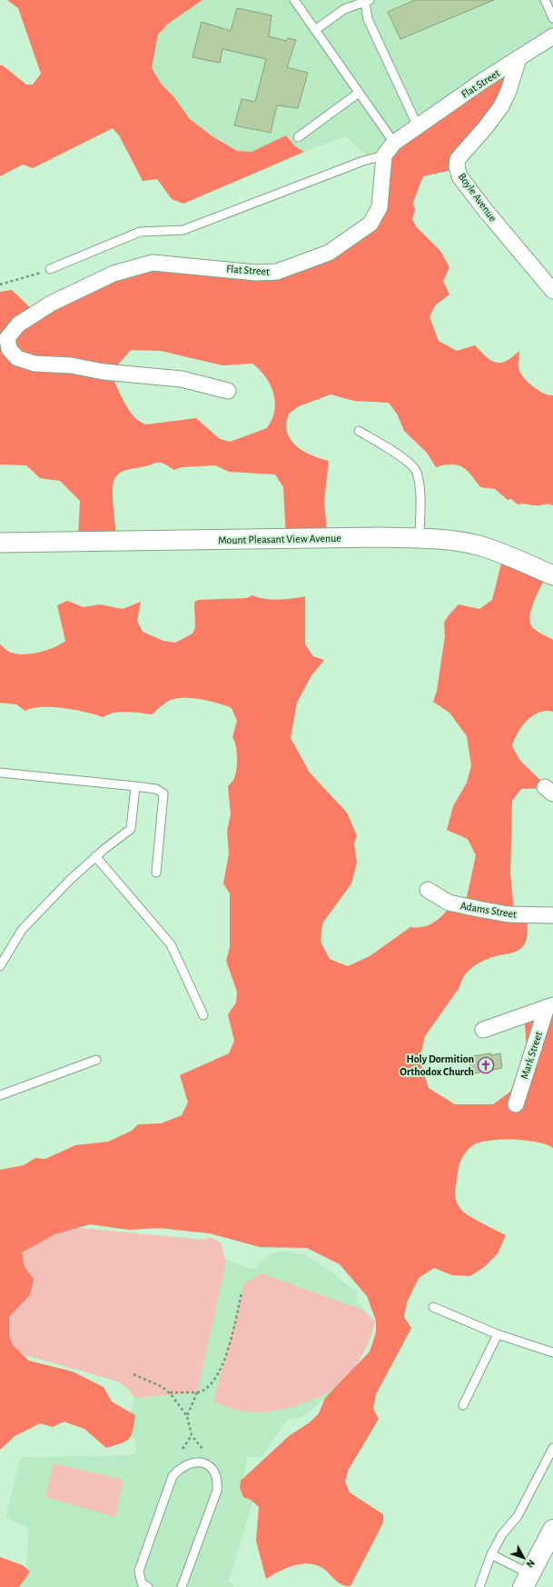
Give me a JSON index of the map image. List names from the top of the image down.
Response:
{
  "streets": {
    "street": [
      "Flat Street",
      "Boyle Avenue",
      "Mount Pleasant View Avenue",
      "Adams Street",
      "Mark Street"
    ]
  },
  "crossings": [
    ["Flat Street", "Boyle Avenue"]
  ],
  "places": {
    "church": ["Holy Dormition Orthodox Church"]
  },
  "north": "bottom right"
}
